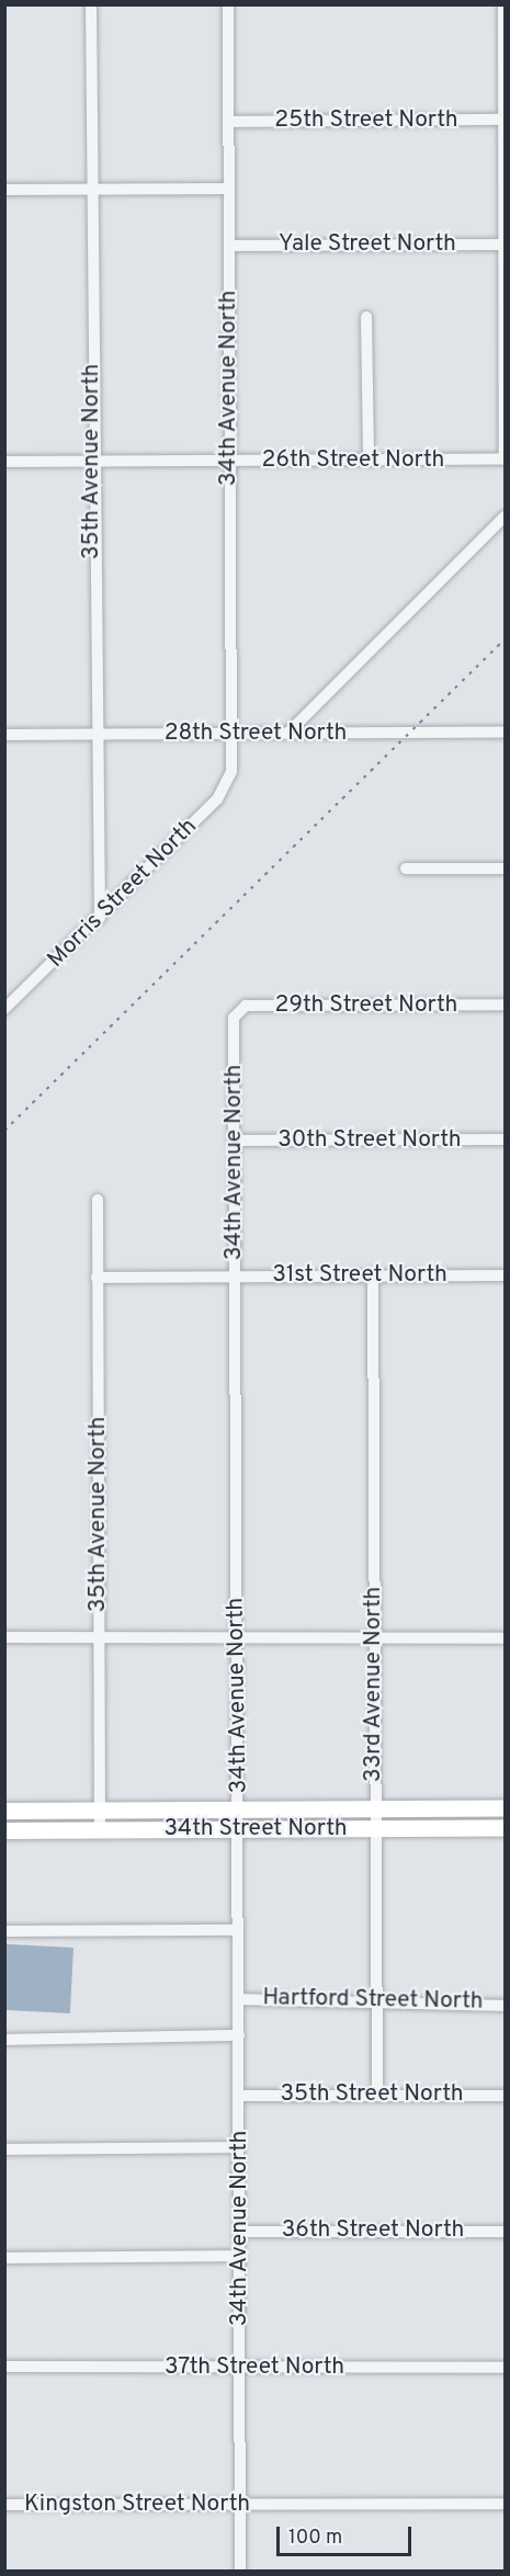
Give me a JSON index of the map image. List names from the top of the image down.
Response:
{
  "streets": {
    "highway": ["34th Street North"],
    "street": [
      "25th Street North",
      "Yale Street North",
      "34th Avenue North",
      "26th Street North",
      "35th Avenue North",
      "28th Street North",
      "Morris Street North",
      "29th Street North",
      "30th Street North",
      "31st Street North",
      "33rd Avenue North",
      "Hartford Street North",
      "35th Street North",
      "36th Street North",
      "37th Street North",
      "Kingston Street North"
    ]
  },
  "crossings": [
    ["25th Street North", "34th Avenue North"],
    ["Yale Street North", "34th Avenue North"],
    ["34th Avenue North", "26th Street North"],
    ["34th Avenue North", "28th Street North"],
    ["34th Avenue North", "Morris Street North"],
    ["34th Avenue North", "29th Street North"],
    ["34th Avenue North", "30th Street North"],
    ["34th Avenue North", "31st Street North"],
    ["34th Avenue North", "34th Street North"],
    ["34th Avenue North", "Hartford Street North"],
    ["34th Avenue North", "35th Street North"],
    ["34th Avenue North", "36th Street North"],
    ["34th Avenue North", "37th Street North"],
    ["34th Avenue North", "Kingston Street North"],
    ["26th Street North", "35th Avenue North"],
    ["35th Avenue North", "28th Street North"],
    ["35th Avenue North", "Morris Street North"],
    ["35th Avenue North", "31st Street North"],
    ["35th Avenue North", "34th Street North"],
    ["31st Street North", "33rd Avenue North"],
    ["33rd Avenue North", "34th Street North"],
    ["33rd Avenue North", "Hartford Street North"],
    ["33rd Avenue North", "35th Street North"]
  ],
  "scale_bar": "100 m"
}
